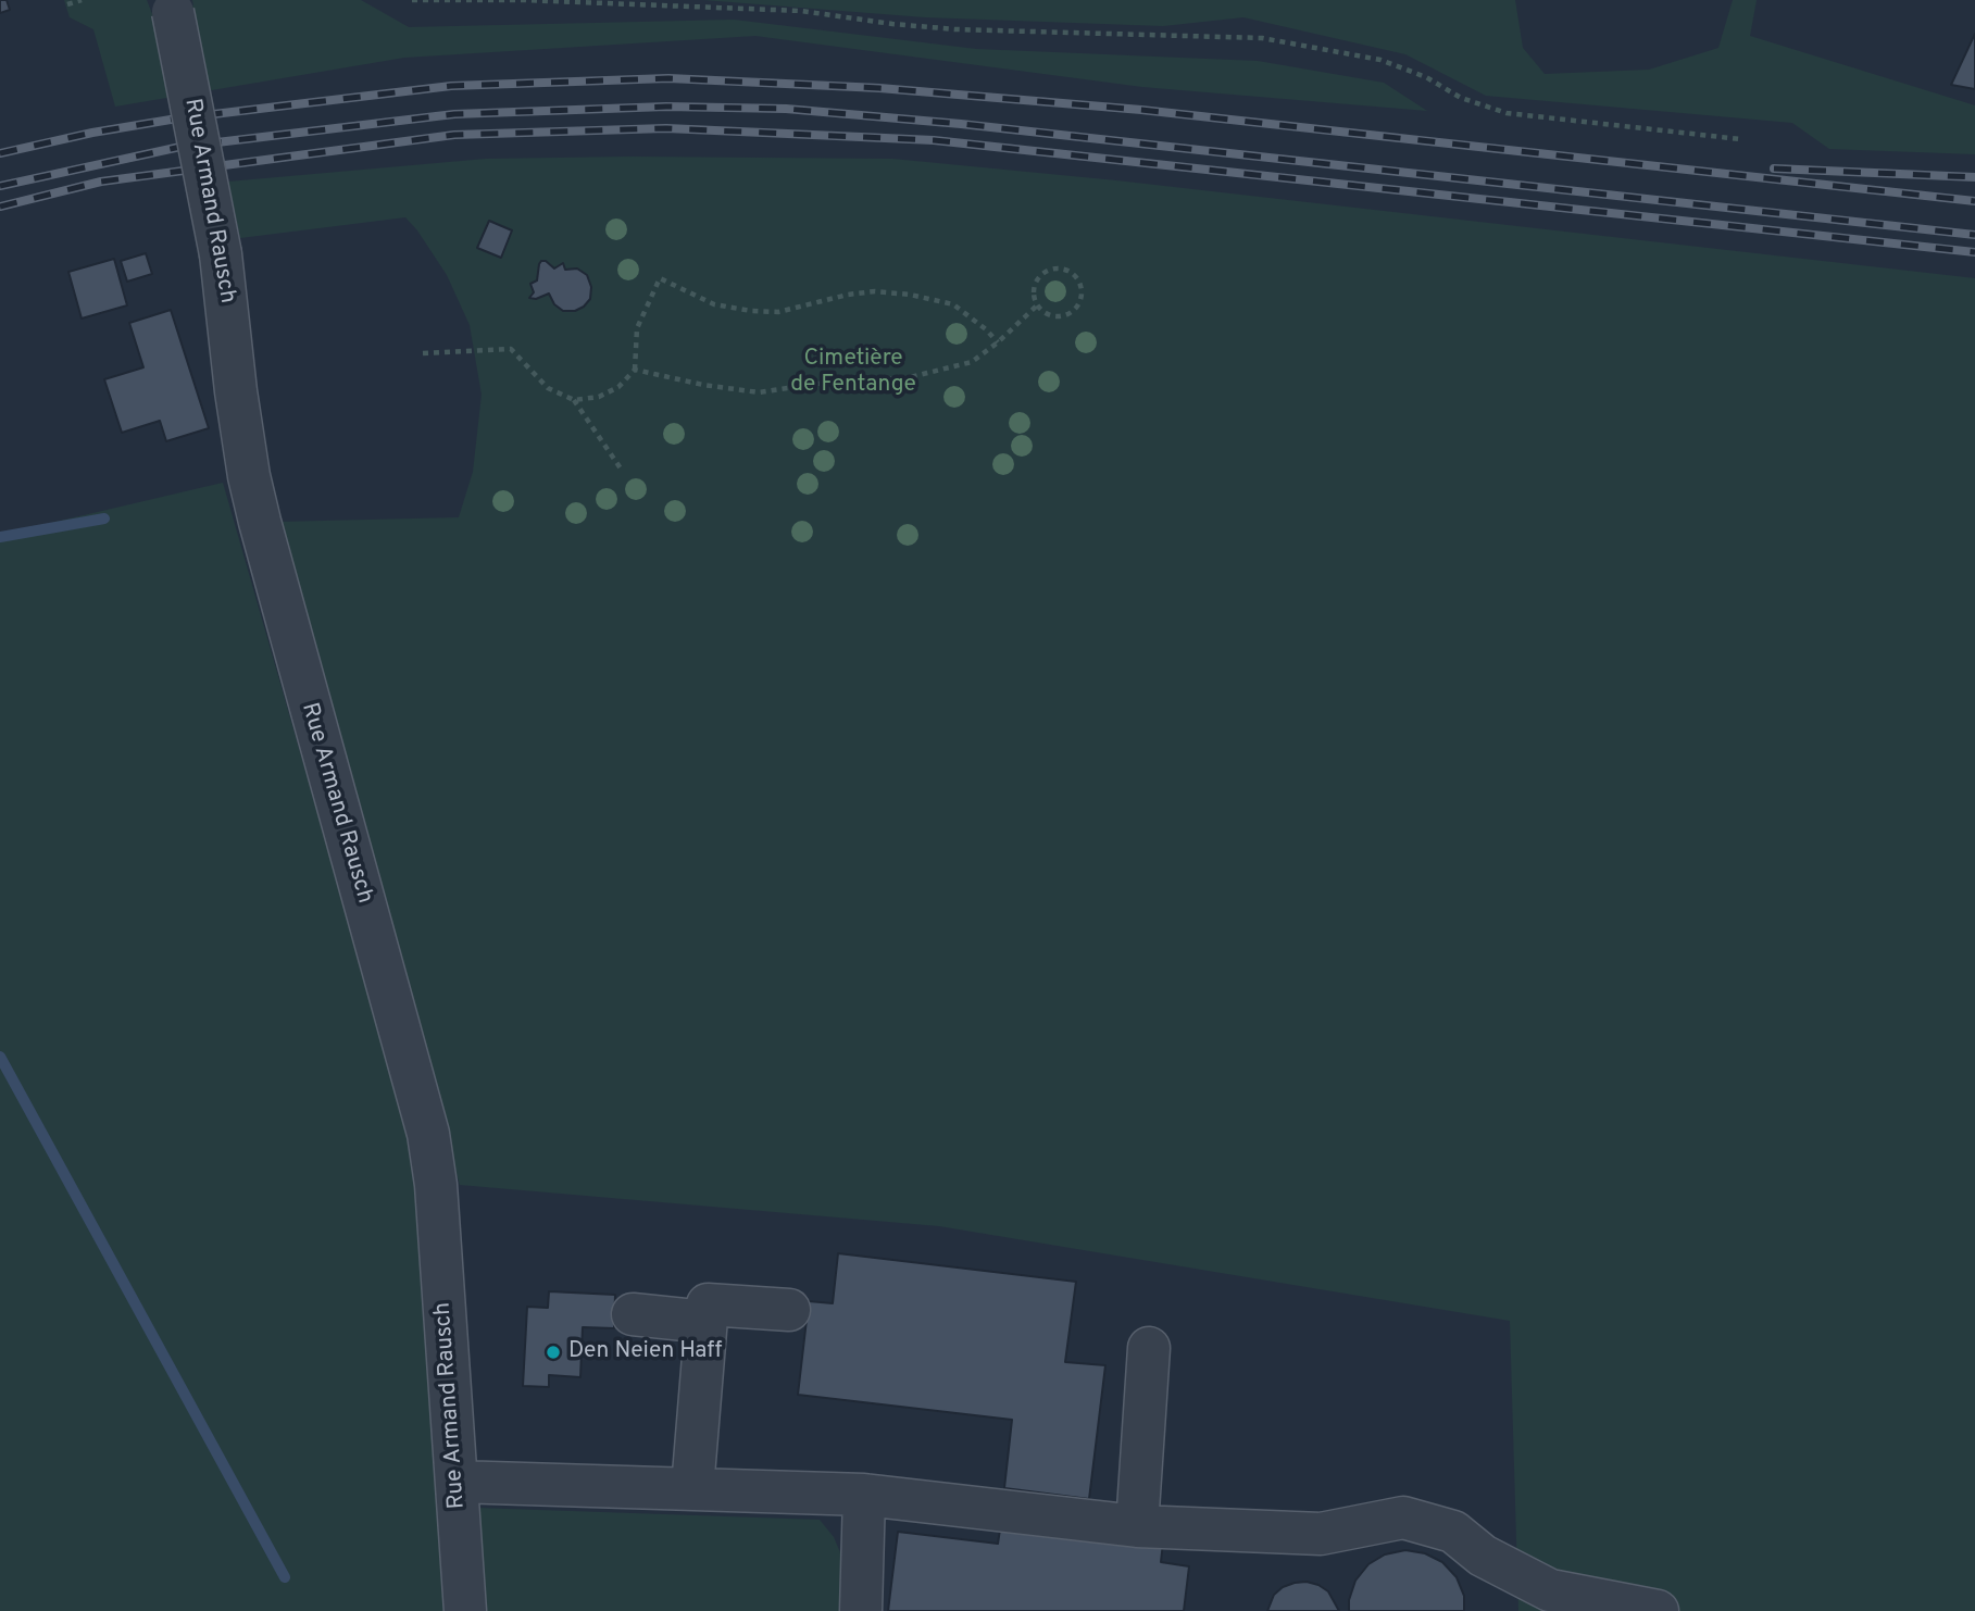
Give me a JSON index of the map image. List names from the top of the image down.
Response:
{
  "streets": {
    "street": ["Rue Armand Rausch"]
  },
  "parks": ["Cimetière de Fentange"],
  "places": ["Den Neien Haff"]
}
